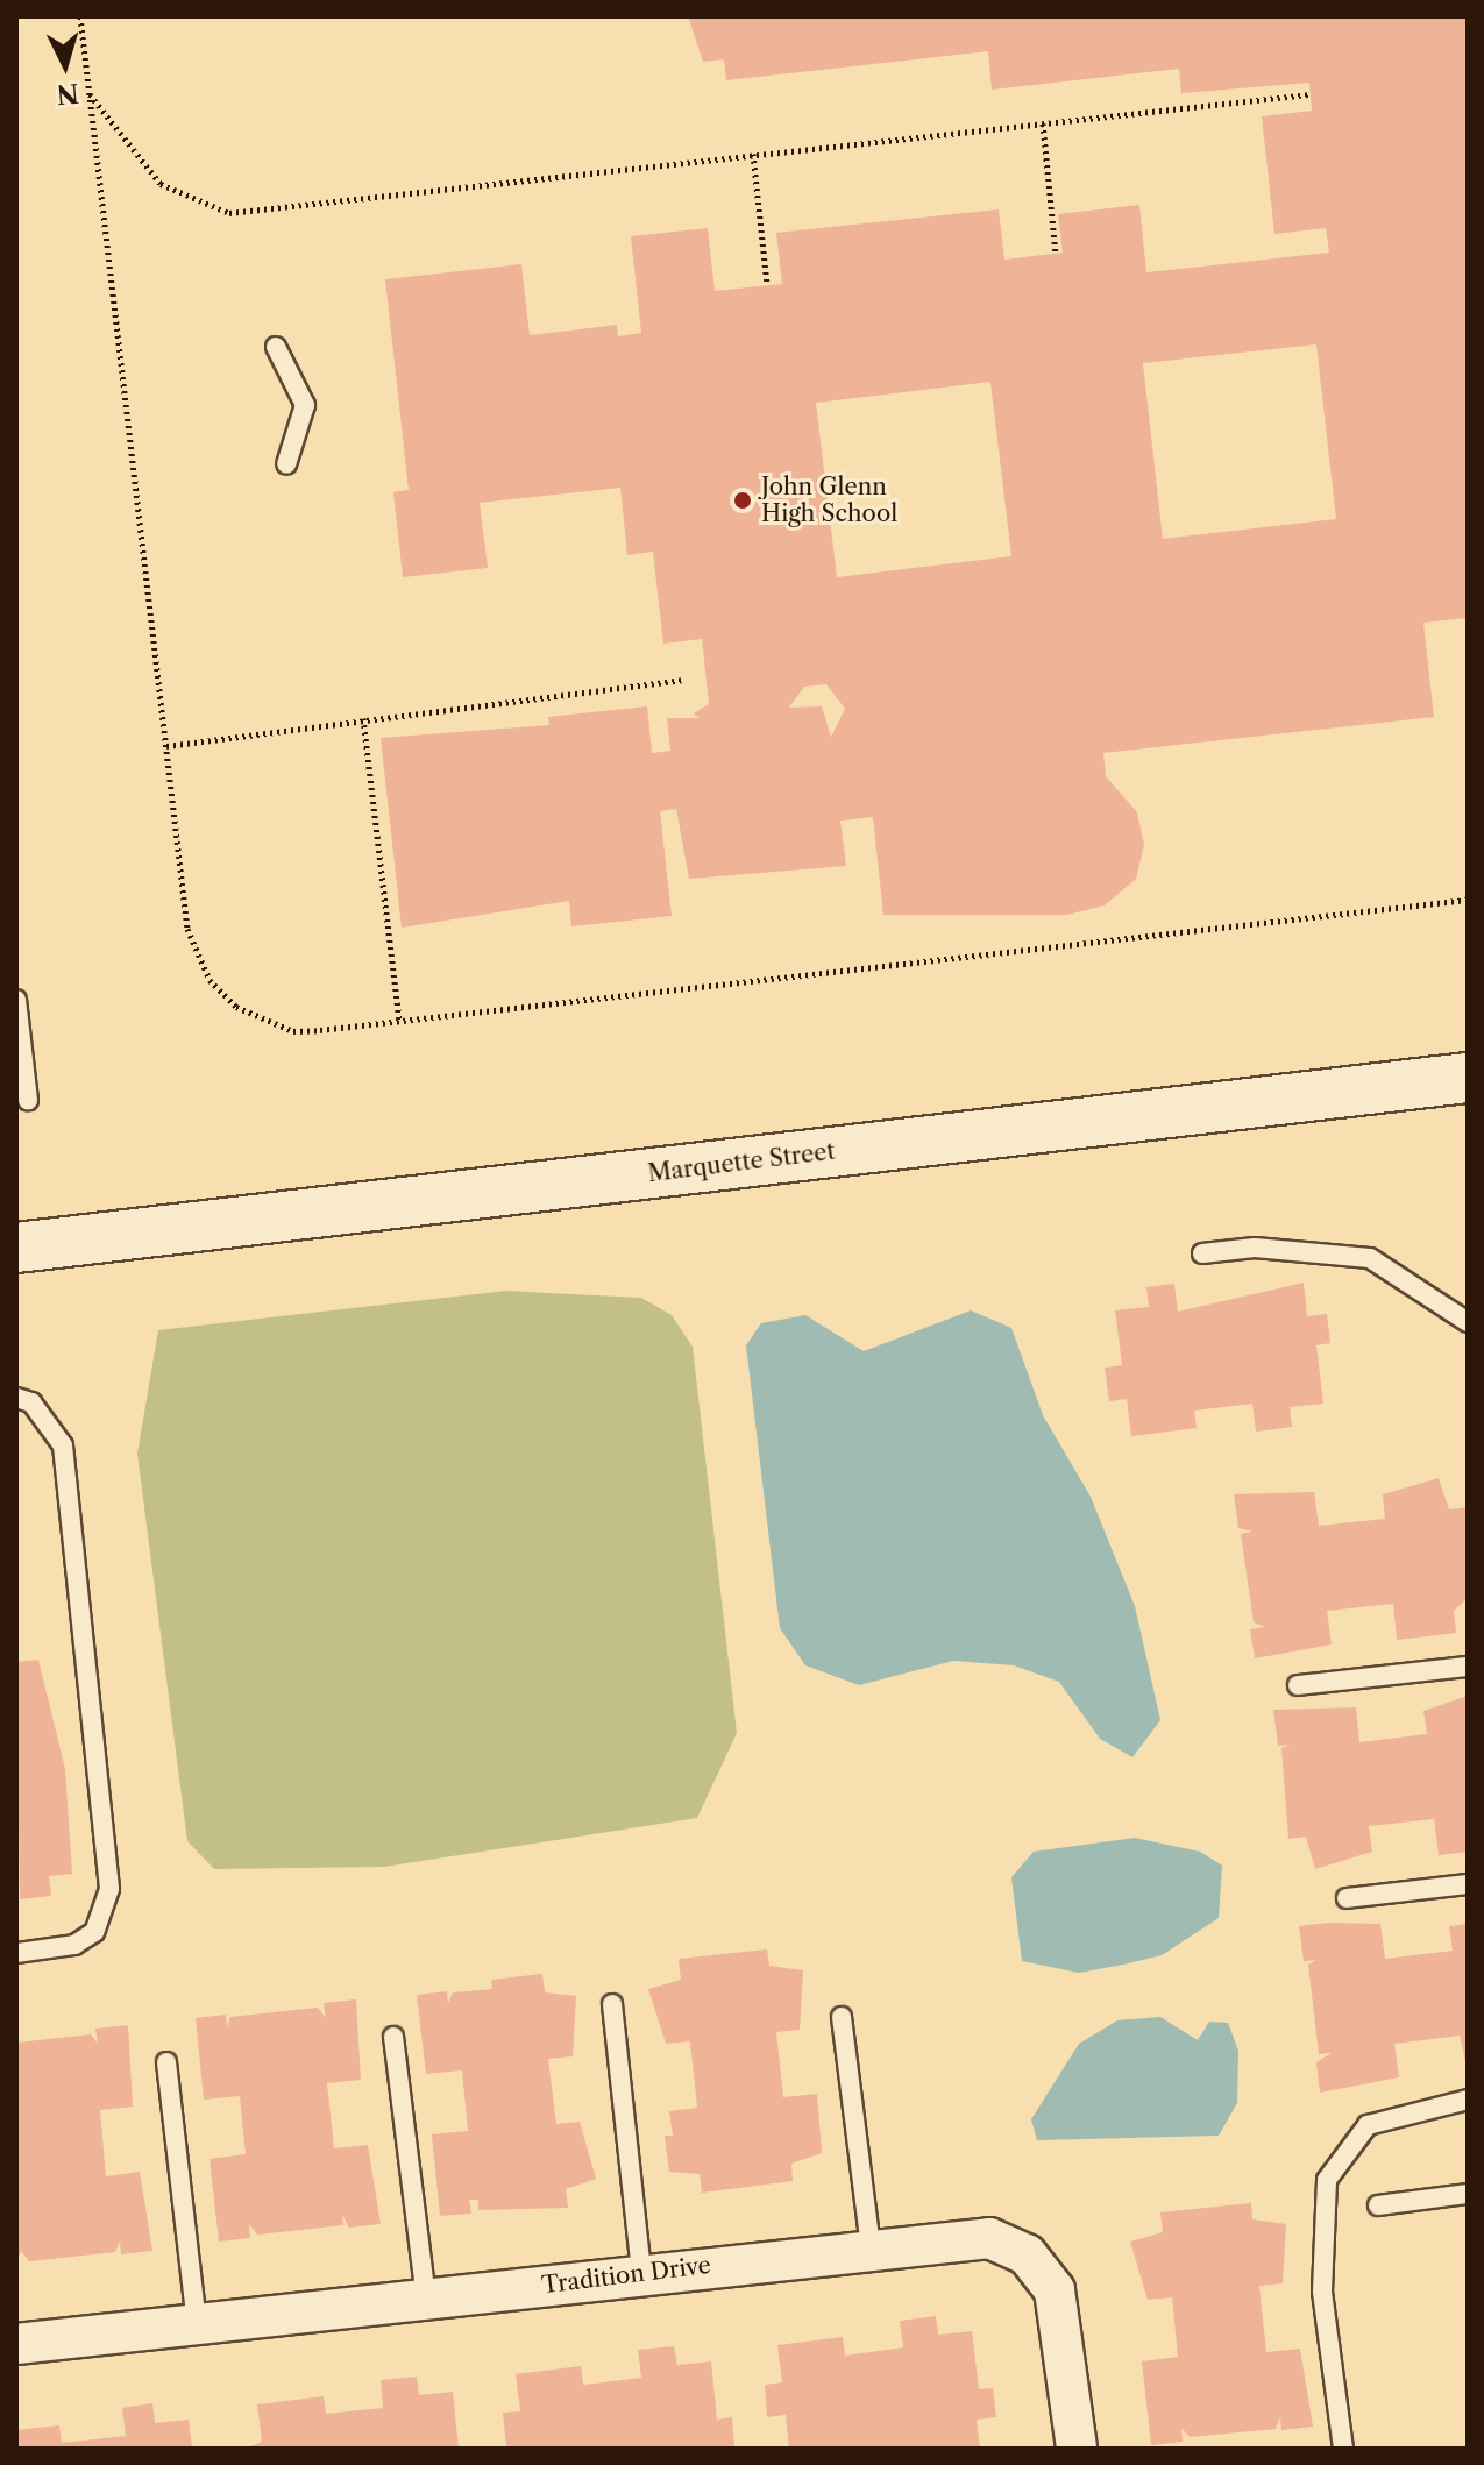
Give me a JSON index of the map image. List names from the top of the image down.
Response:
{
  "streets": {
    "street": ["Marquette Street", "Tradition Drive"]
  },
  "places": ["John Glenn High School"],
  "north": "bottom"
}
